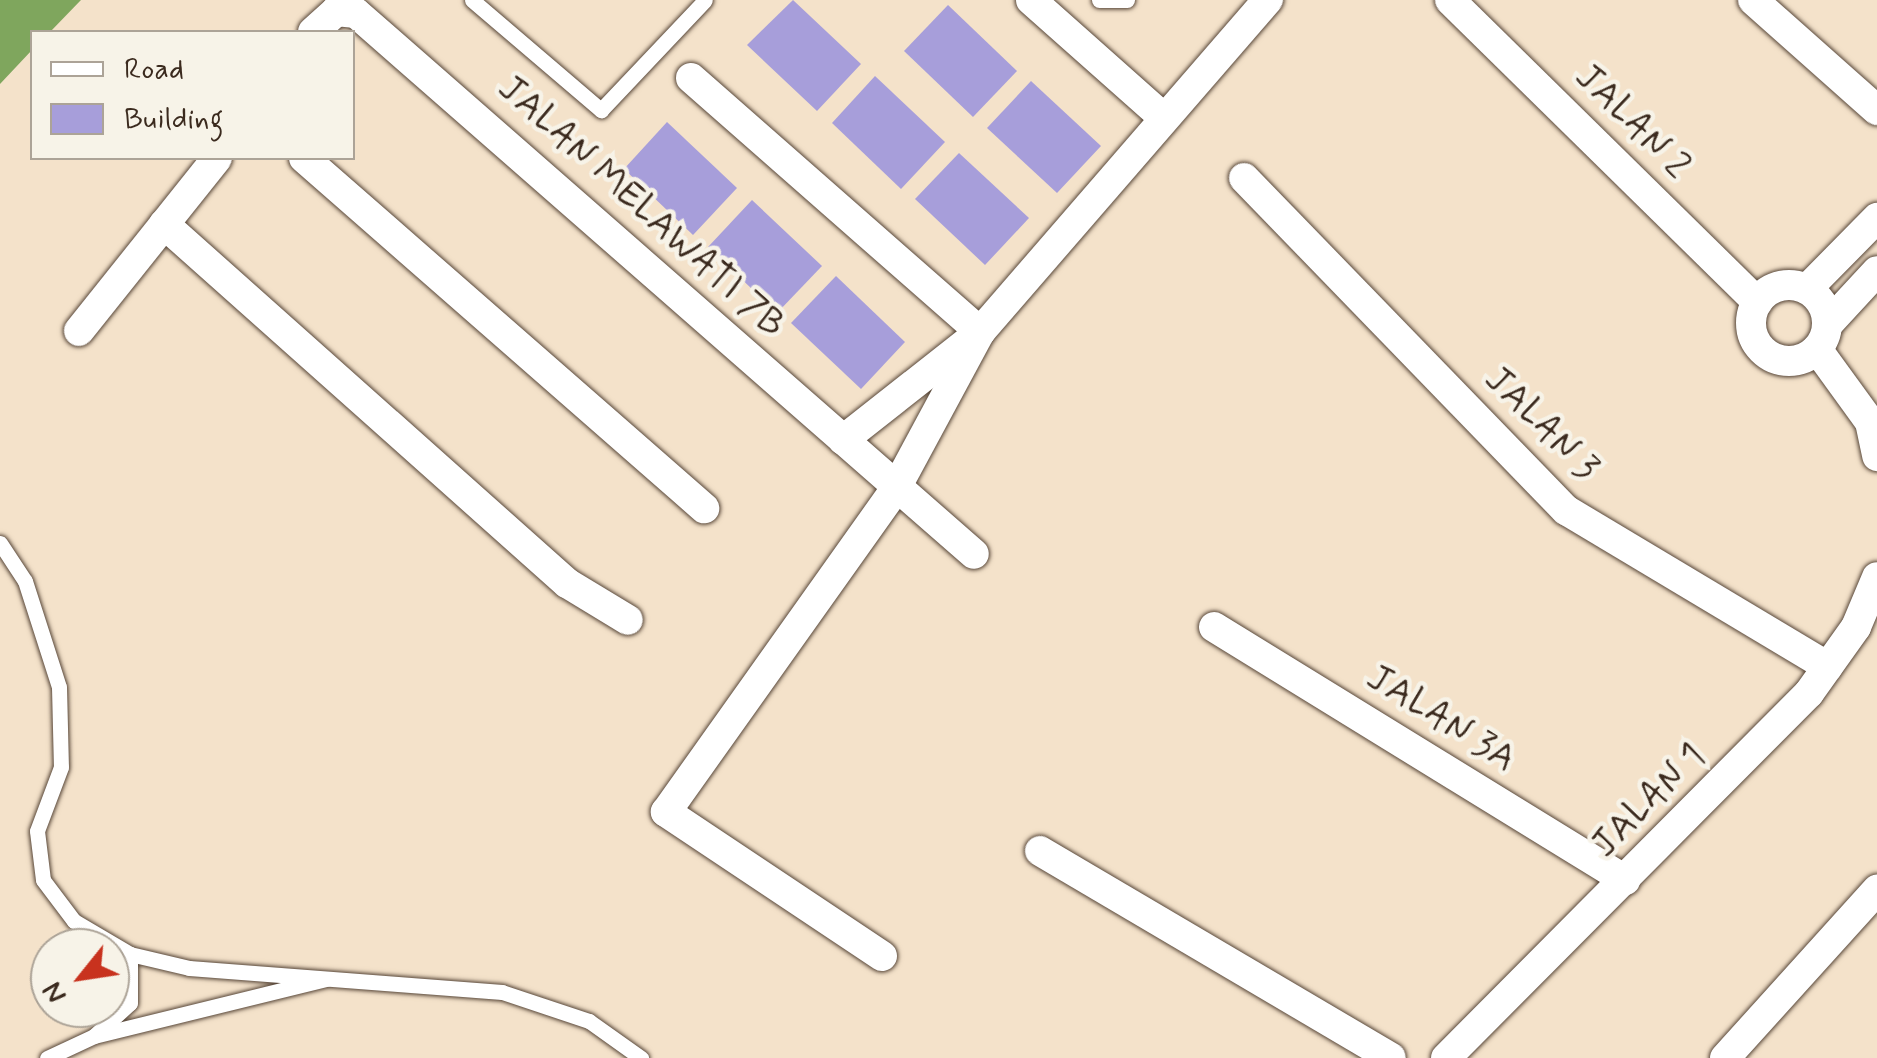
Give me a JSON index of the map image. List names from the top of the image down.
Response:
{
  "streets": {
    "street": [
      "JALAN 2",
      "JALAN MELAWATI 7B",
      "JALAN 3",
      "JALAN 3A",
      "JALAN 1"
    ]
  },
  "crossings": [
    ["JALAN 3", "JALAN 1"],
    ["JALAN 3A", "JALAN 1"]
  ],
  "legend": ["Road", "Building"],
  "north": "bottom left"
}
